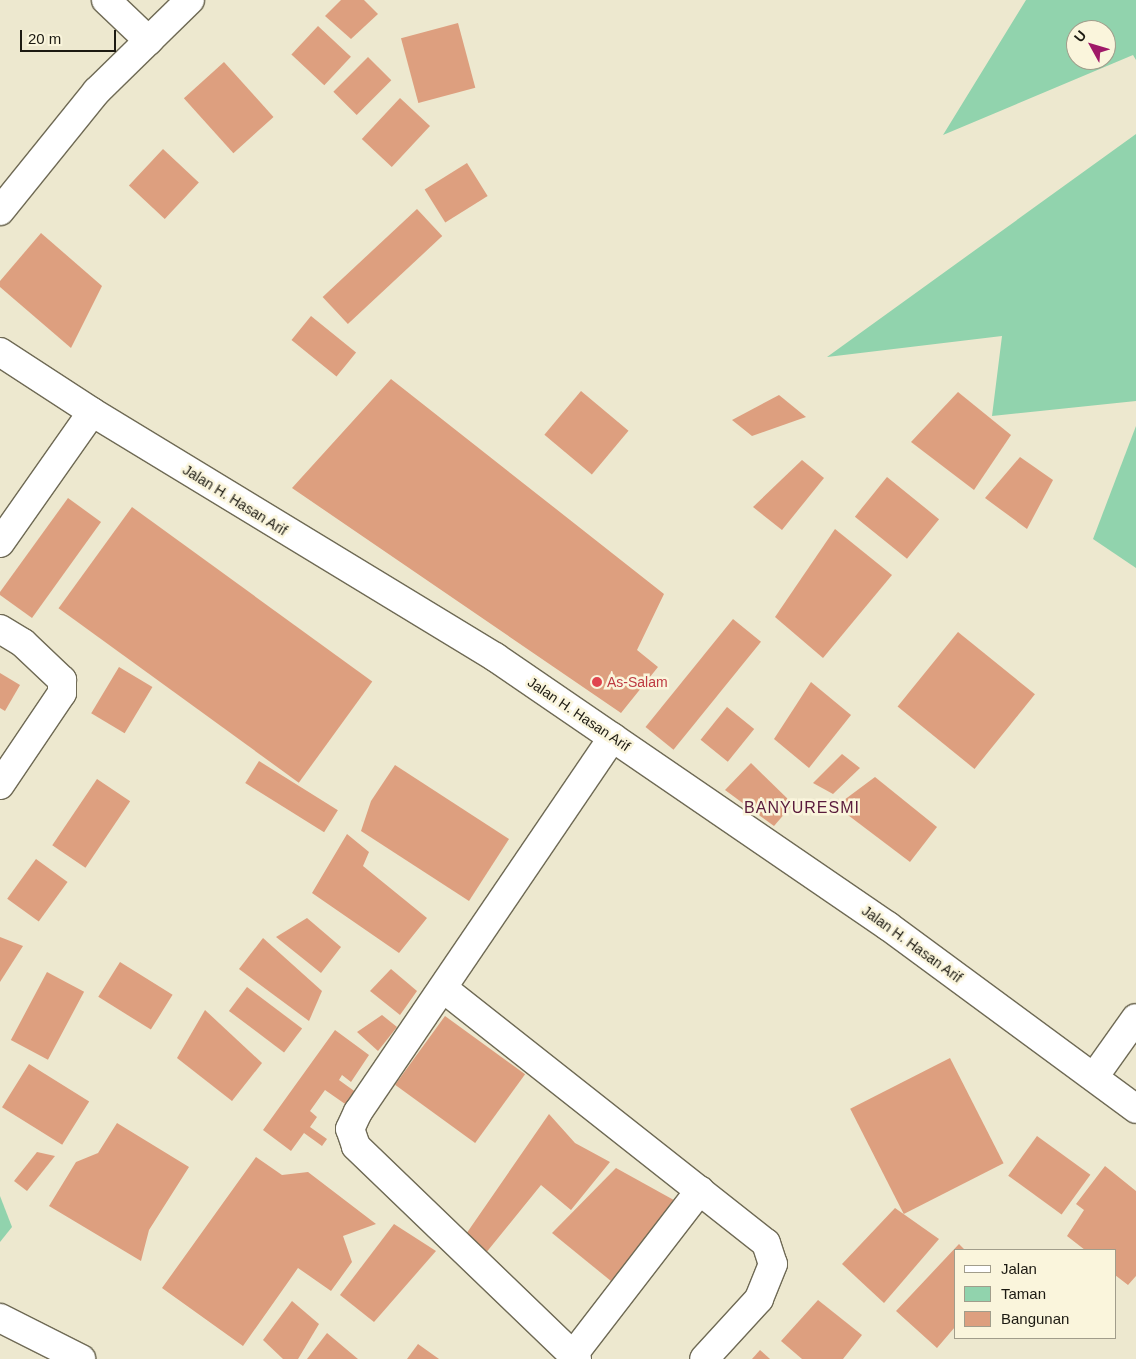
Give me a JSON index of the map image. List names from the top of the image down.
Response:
{
  "streets": {
    "street": ["Jalan H. Hasan Arif"]
  },
  "districts": ["BANYURESMI"],
  "places": ["As-Salam"],
  "legend": ["Jalan", "Taman", "Bangunan"],
  "scale_bar": "20 m",
  "north": "top left"
}
